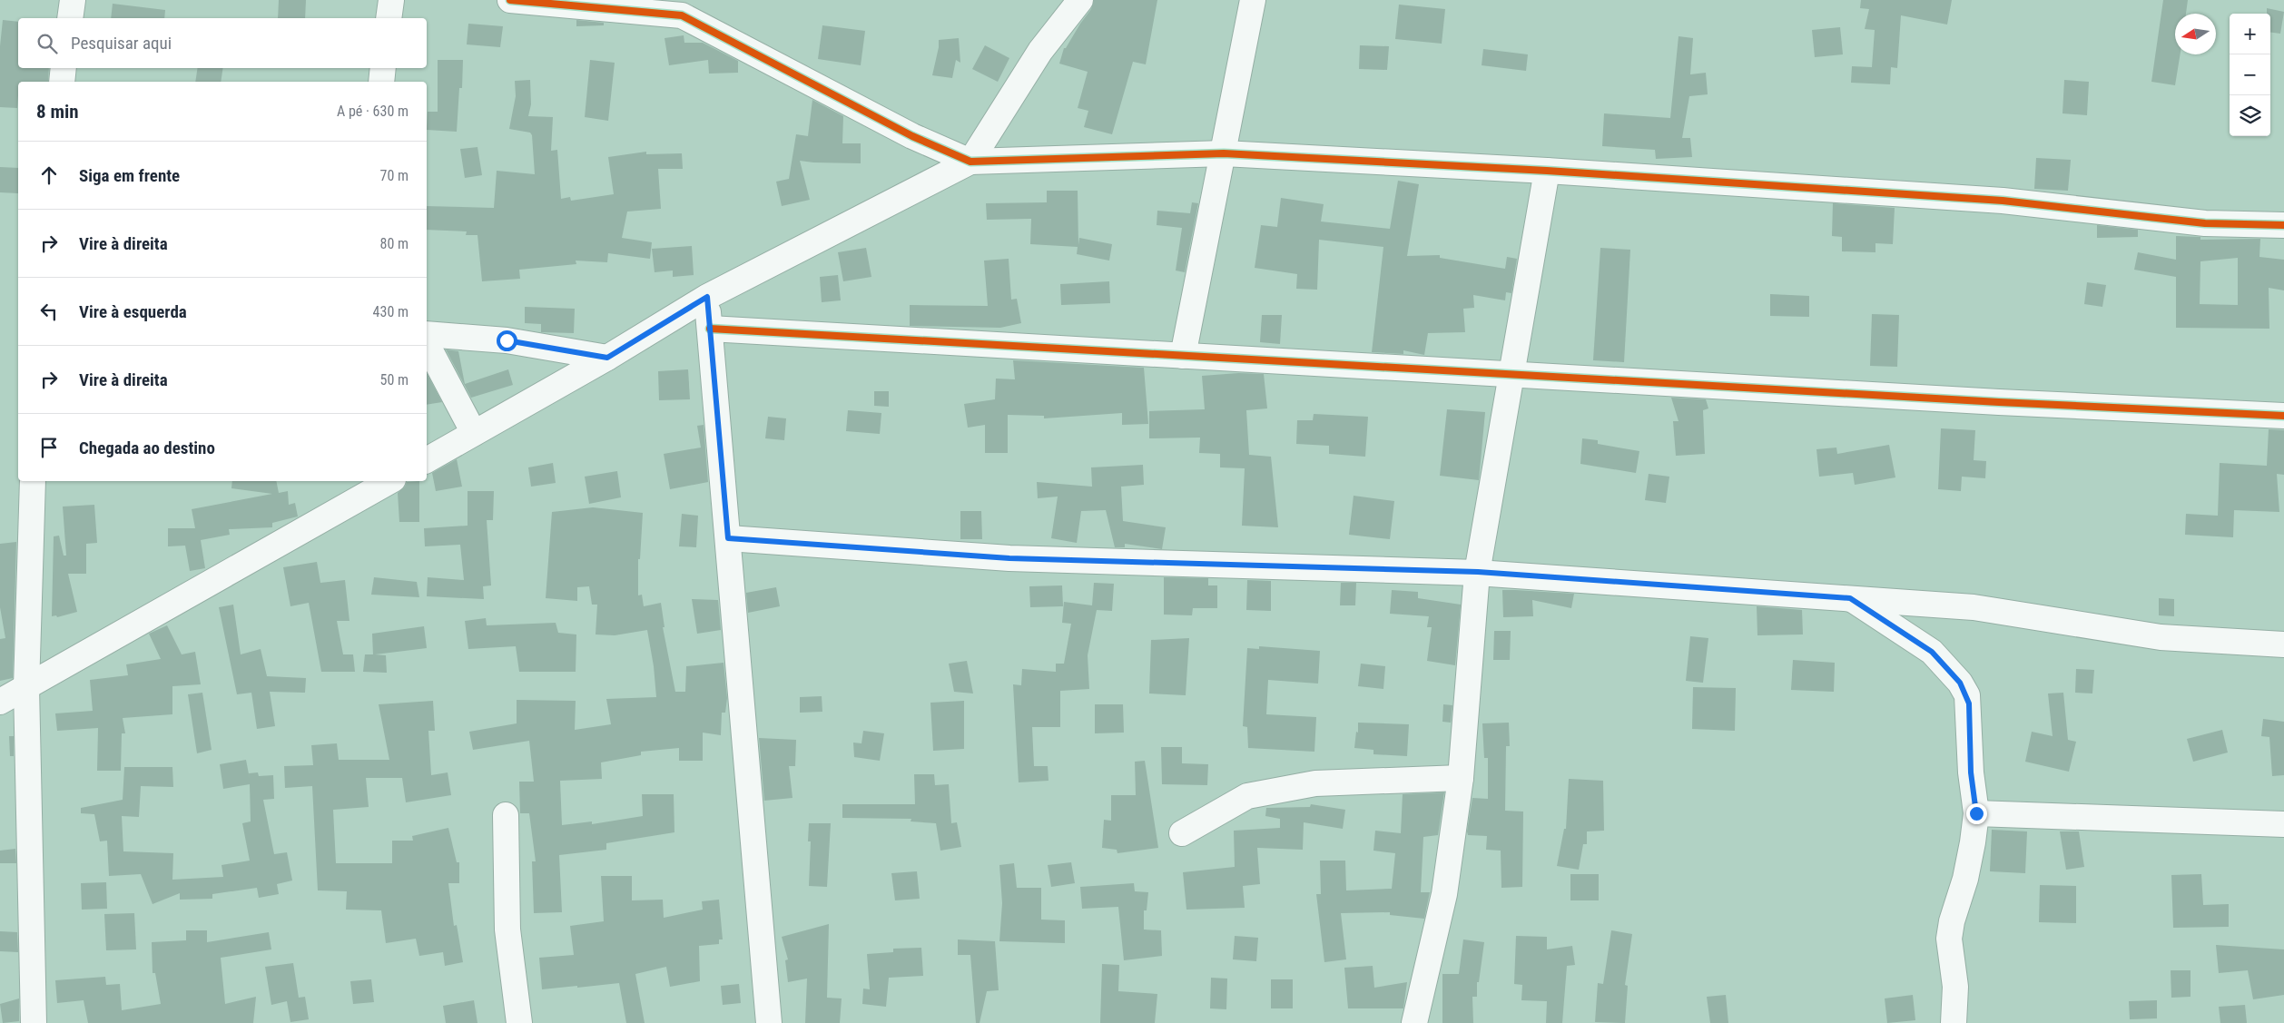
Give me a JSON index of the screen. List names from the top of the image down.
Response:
{
  "north": "left",
  "page": {
    "map_buttons": ["+", "−"],
    "search": "Pesquisar aqui",
    "heading": ["8 min", "A pé · 630 m"],
    "list": [
      ["Siga em frente", "70 m"],
      ["Vire à direita", "80 m"],
      ["Vire à esquerda", "430 m"],
      ["Vire à direita", "50 m"],
      "Chegada ao destino"
    ]
  }
}
